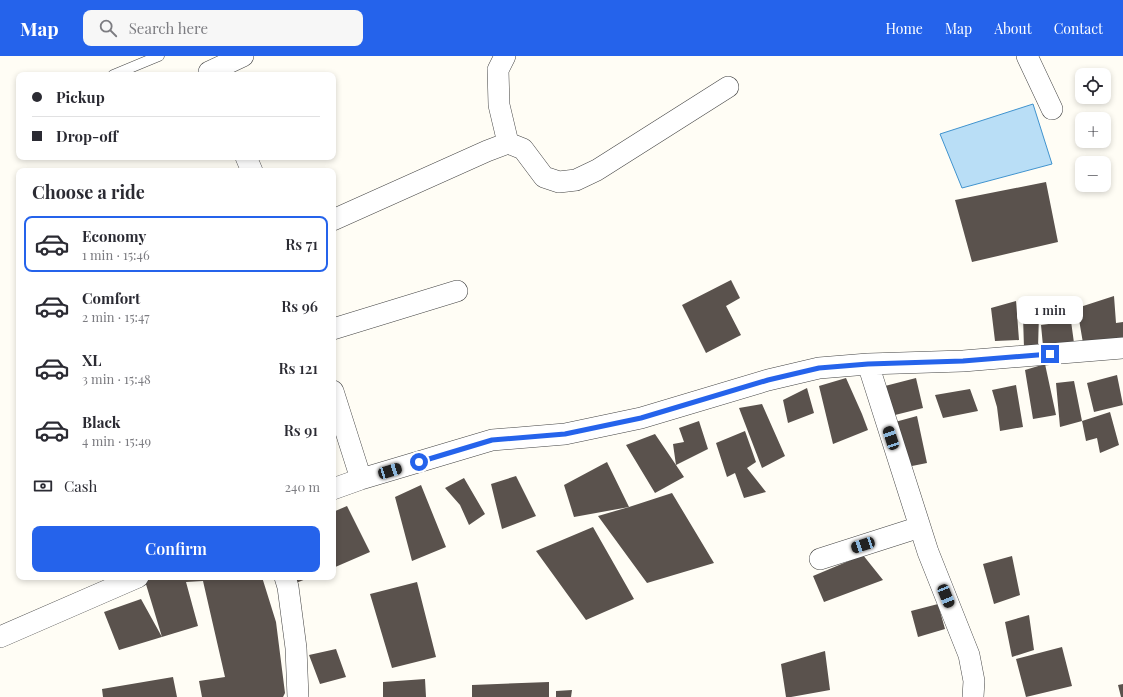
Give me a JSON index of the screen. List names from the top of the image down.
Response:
{
  "page": {
    "header": "Map",
    "search": "Search here",
    "nav": [
      "Home",
      "Map",
      "About",
      "Contact"
    ],
    "map_buttons": ["+", "−"],
    "banner": ["Pickup", "Drop-off"],
    "heading": "Choose a ride",
    "list": [
      {
        "name": "Economy",
        "note": "1 min · 15:46",
        "value": "Rs 71"
      },
      {
        "name": "Comfort",
        "note": "2 min · 15:47",
        "value": "Rs 96"
      },
      {
        "name": "XL",
        "note": "3 min · 15:48",
        "value": "Rs 121"
      },
      {
        "name": "Black",
        "note": "4 min · 15:49",
        "value": "Rs 91"
      }
    ],
    "bubble": "1 min",
    "pay": ["Cash", "240 m"],
    "buttons": "Confirm"
  }
}
